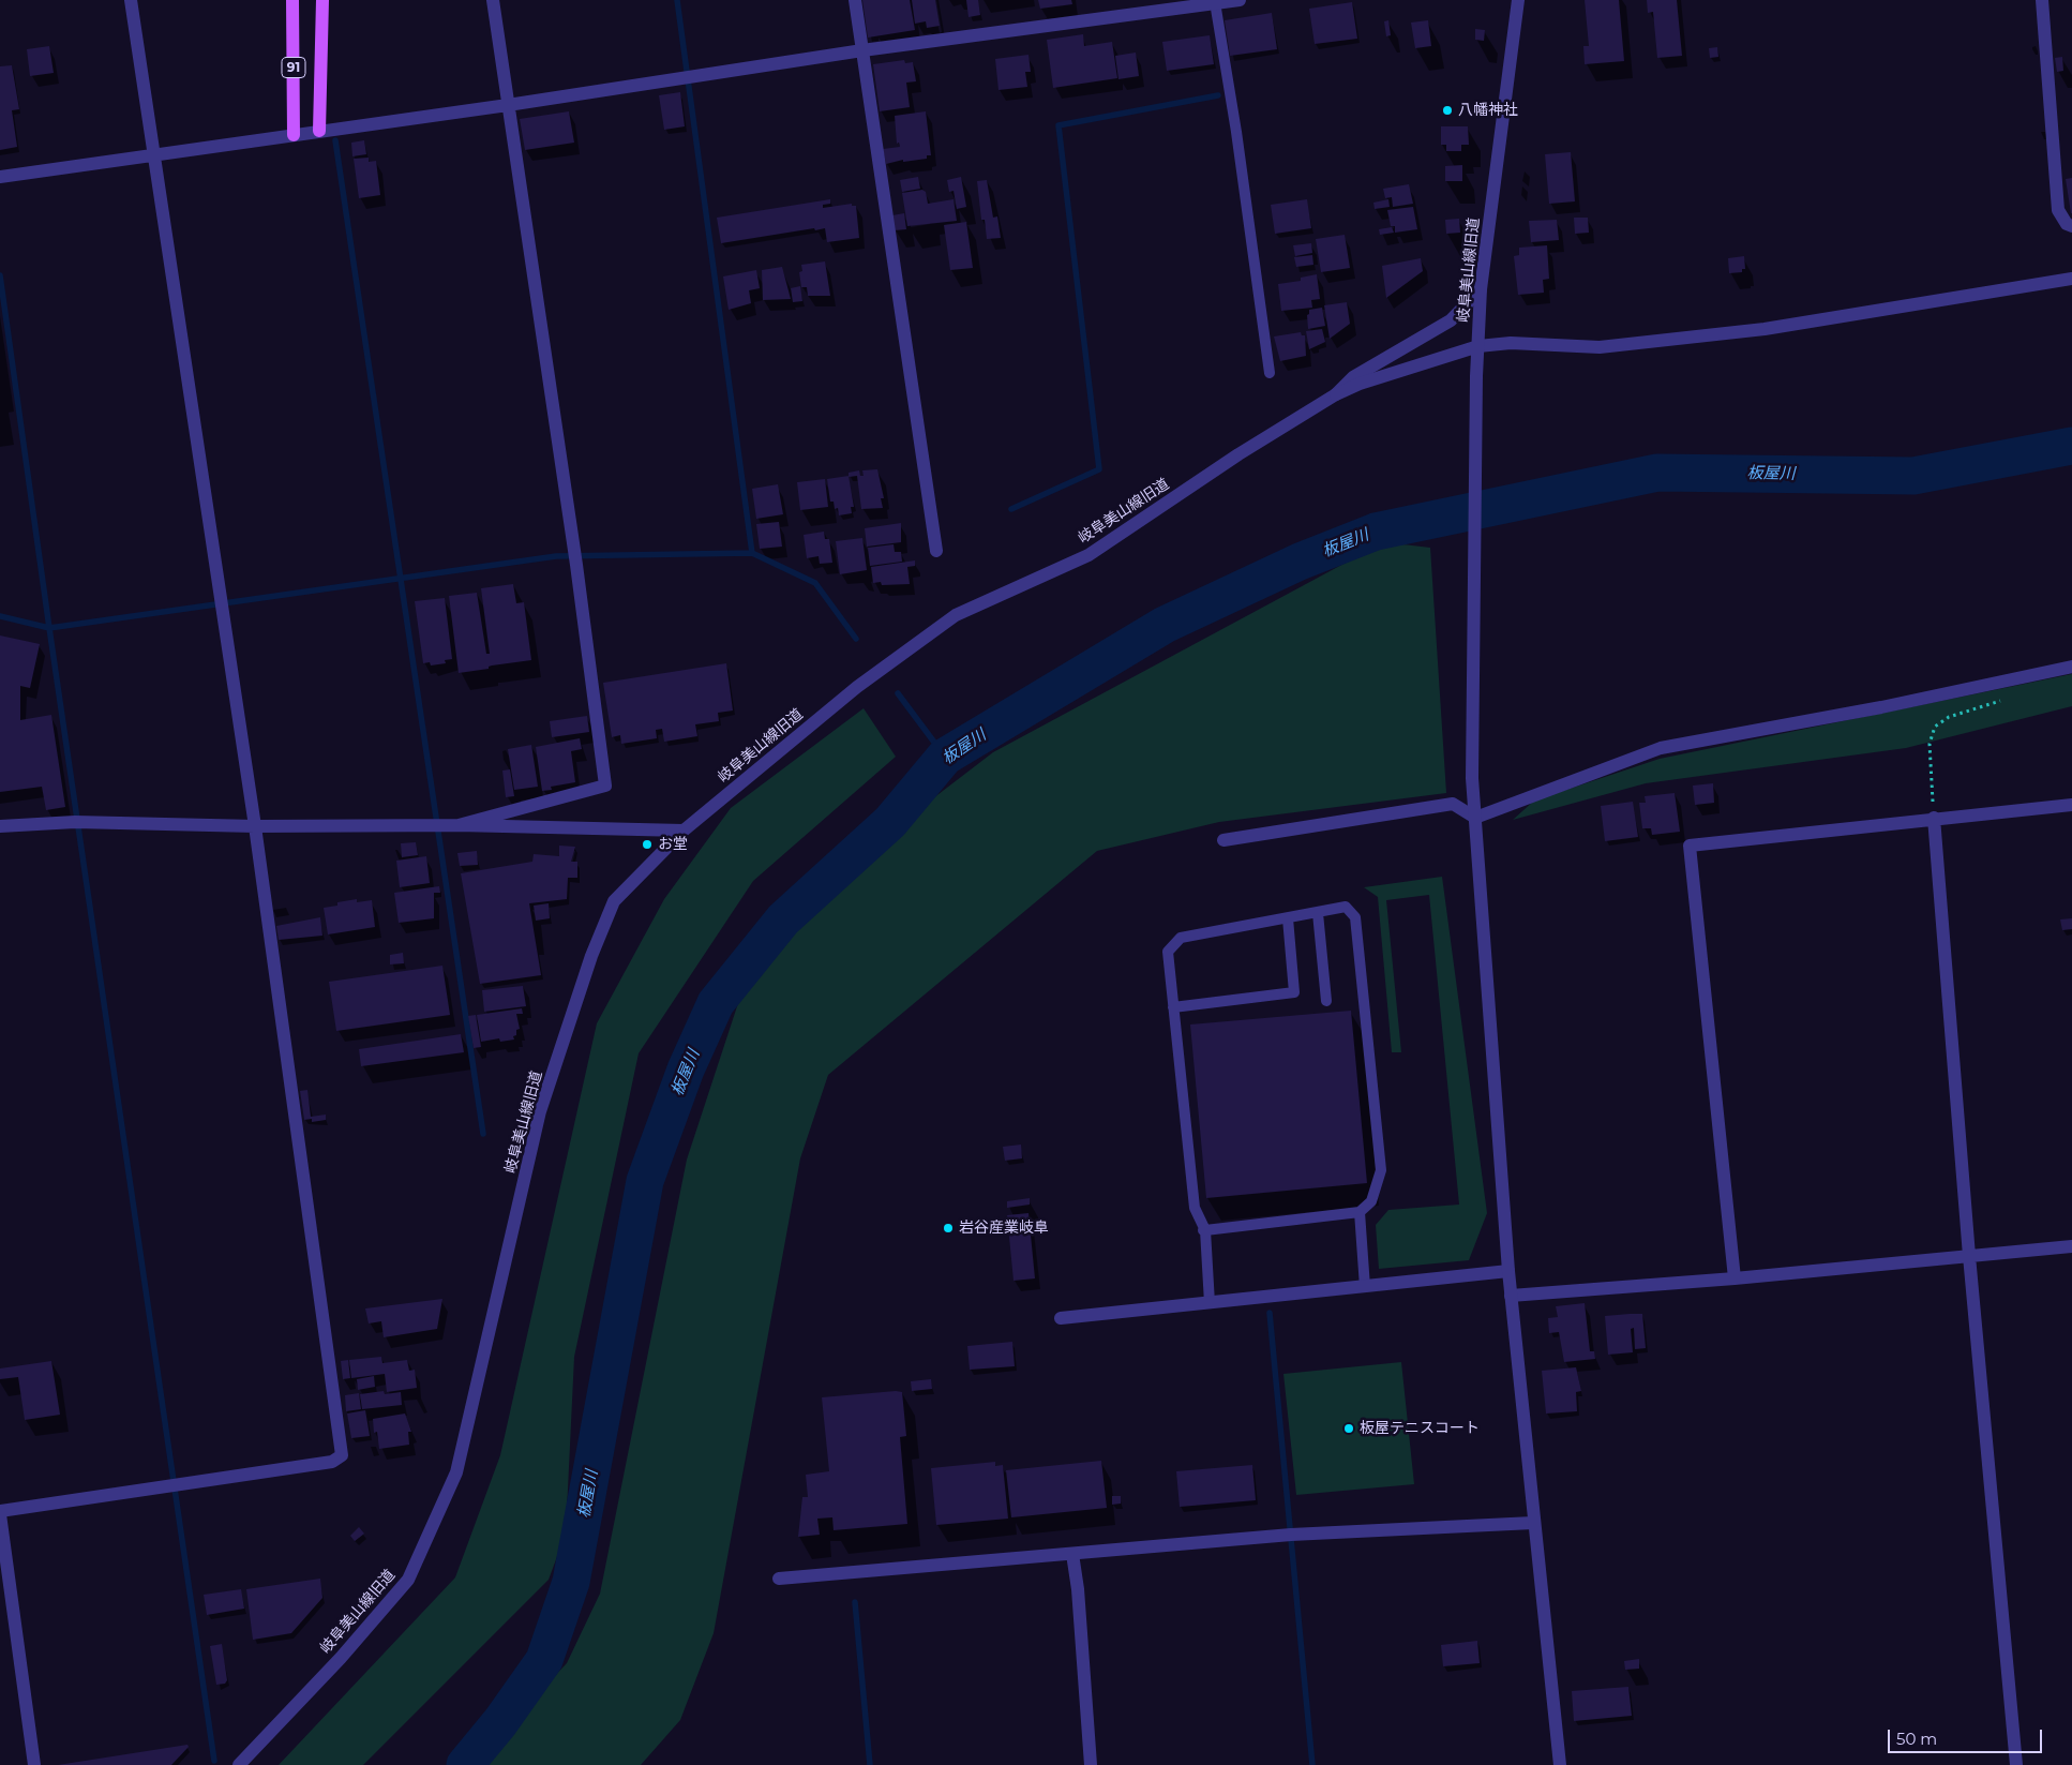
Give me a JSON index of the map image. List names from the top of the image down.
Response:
{
  "streets": {
    "main road": ["91"],
    "street": ["岐阜美山線旧道"]
  },
  "water": ["板屋川"],
  "places": [
    "八幡神社",
    "お堂",
    "岩谷産業岐阜",
    "板屋テニスコート"
  ],
  "scale_bar": "50 m"
}
